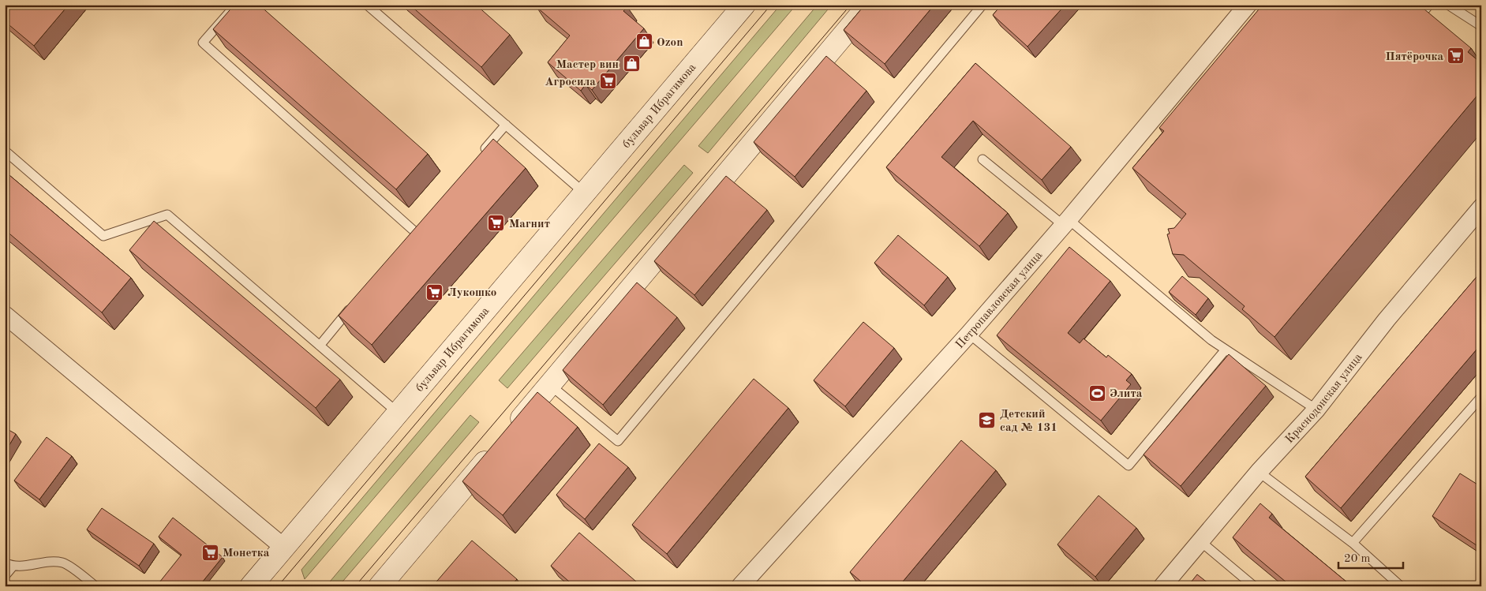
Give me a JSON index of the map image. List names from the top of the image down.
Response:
{
  "streets": {
    "main road": ["бульвар Ибрагимова"],
    "street": ["Петропавловская улица", "Краснодонская улица"]
  },
  "places": {
    "shop": ["Ozon", "Мастер вин"],
    "supermarket": [
      "Пятёрочка",
      "Агросила",
      "Магнит",
      "Лукошко",
      "Монетка"
    ],
    "sports": ["Элита"],
    "school or university": ["Детский сад № 131"]
  },
  "scale_bar": "20 m"
}
